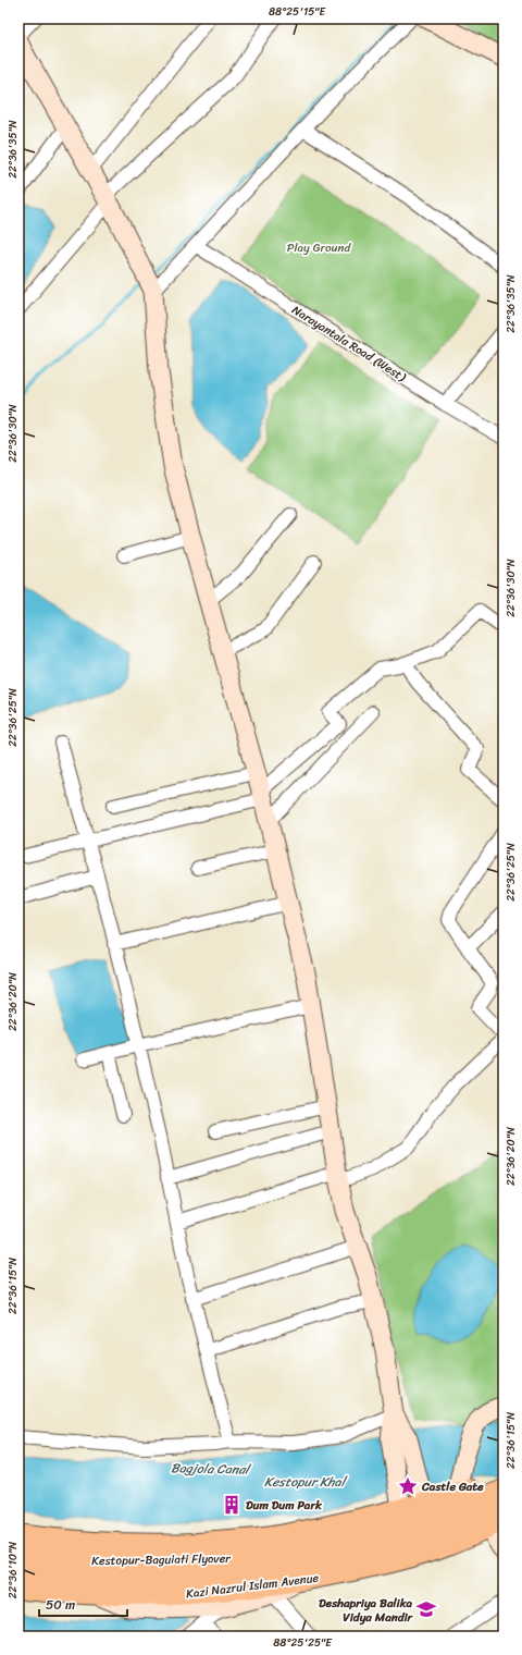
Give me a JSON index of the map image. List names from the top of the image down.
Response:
{
  "streets": {
    "main road": ["Kestopur-Baguiati Flyover", "Kazi Nazrul Islam Avenue"],
    "street": ["Narayantala Road (West)"]
  },
  "water": ["Bagjola Canal", "Kestopur Khal"],
  "parks": ["Play Ground"],
  "places": {
    "place": ["Castle Gate"],
    "building": ["Dum Dum Park"],
    "school or university": ["Deshapriya Balika Vidya Mandir"]
  },
  "scale_bar": "50 m",
  "coordinates": [
    "88°25'15\"E",
    "22°36'35\"N",
    "22°36'30\"N",
    "22°36'25\"N",
    "22°36'20\"N",
    "22°36'15\"N",
    "22°36'10\"N",
    "88°25'25\"E"
  ]
}
